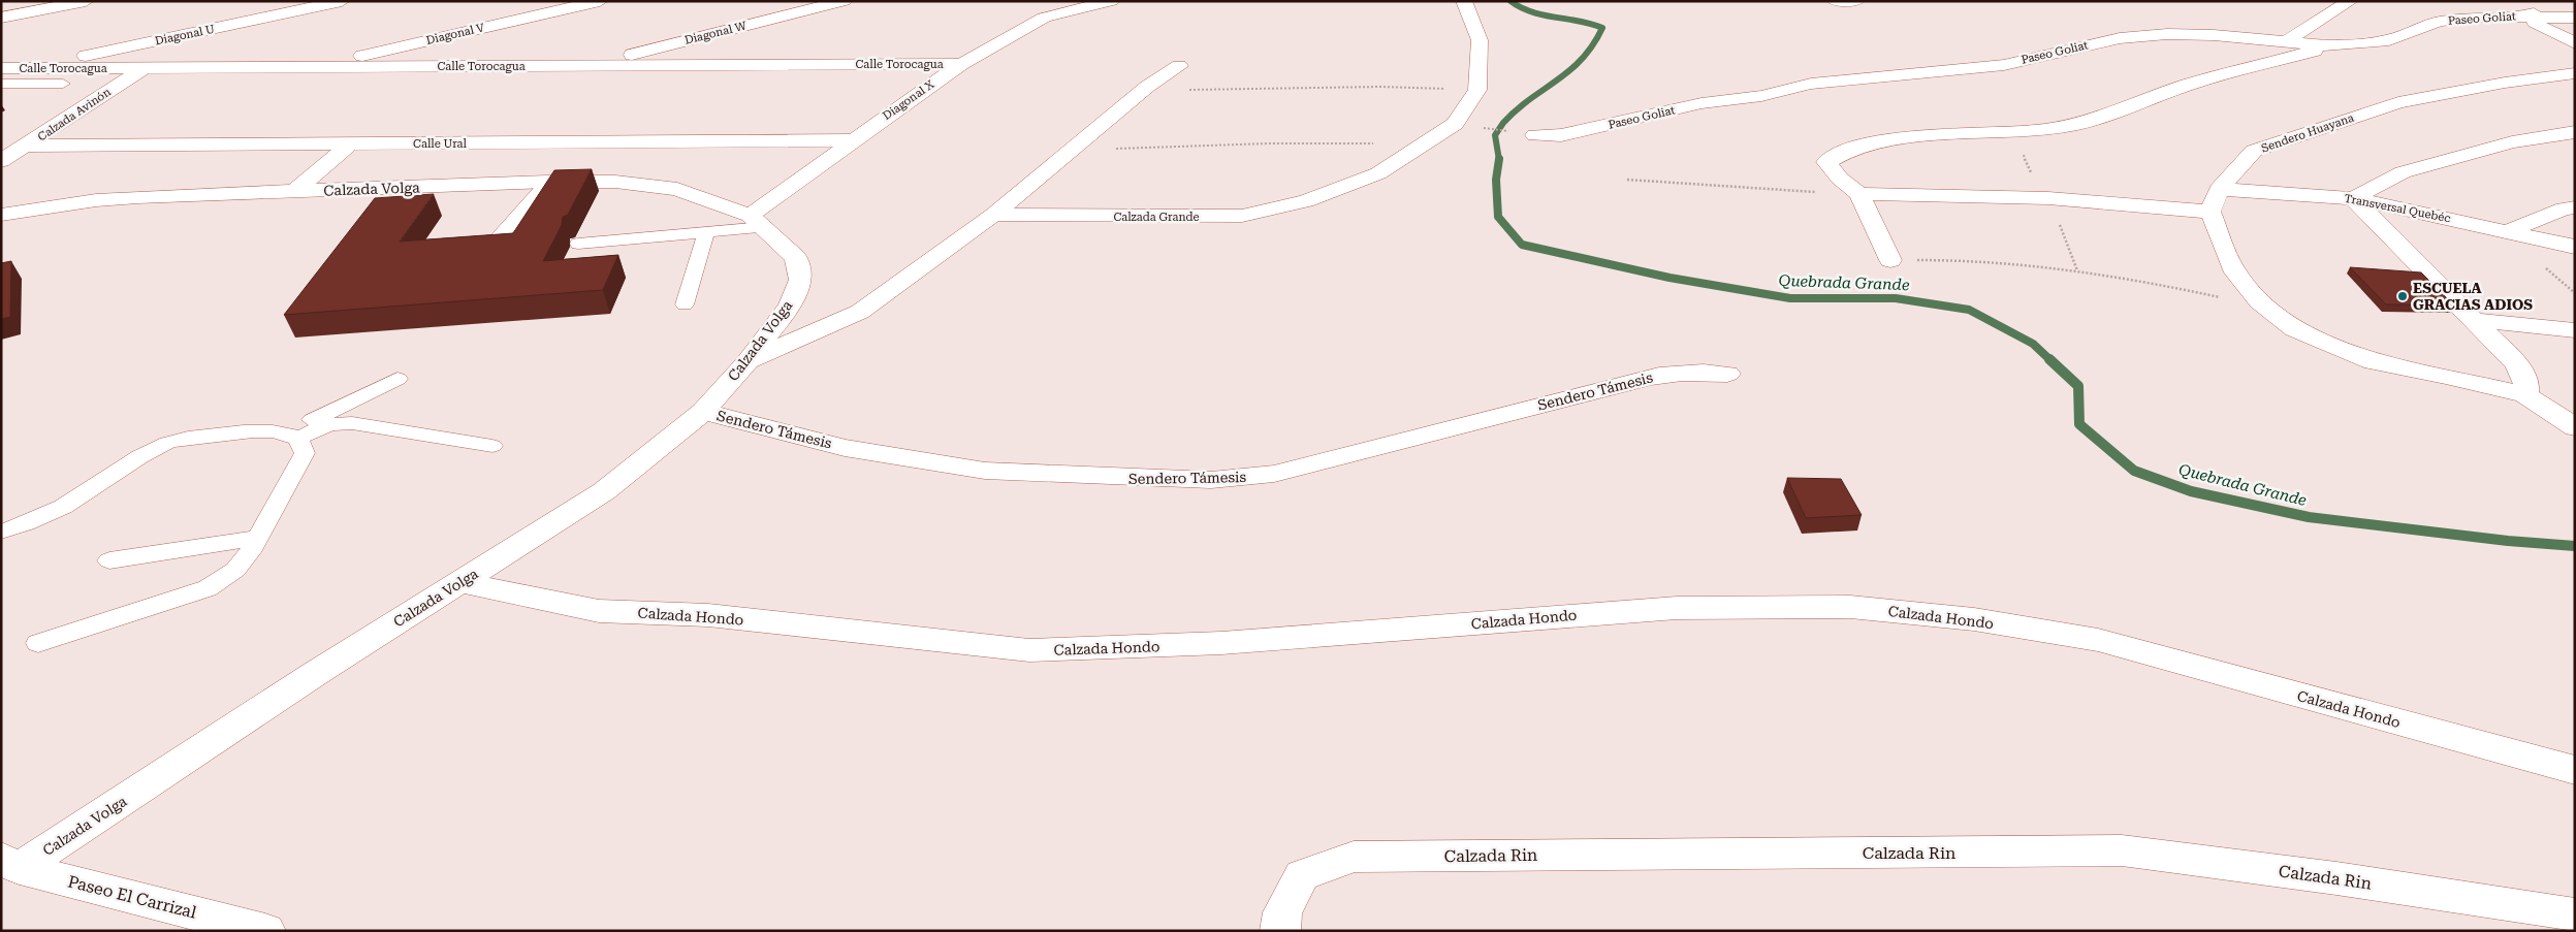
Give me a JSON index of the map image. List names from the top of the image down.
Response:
{
  "streets": {
    "street": [
      "Paseo Goliat",
      "Diagonal W",
      "Diagonal V",
      "Diagonal U",
      "Calle Torocagua",
      "Diagonal X",
      "Calzada Avinón",
      "Sendero Huayana",
      "Calle Ural",
      "Calzada Volga",
      "Transversal Quebéc",
      "Calzada Grande",
      "Sendero Támesis",
      "Calzada Hondo",
      "Calzada Rin",
      "Paseo El Carrizal"
    ]
  },
  "crossings": [
    ["Diagonal W", "Calle Torocagua"],
    ["Diagonal V", "Calle Torocagua"],
    ["Diagonal U", "Calle Torocagua"],
    ["Calle Torocagua", "Diagonal X"],
    ["Calle Torocagua", "Calzada Avinón"],
    ["Diagonal X", "Calle Ural"],
    ["Diagonal X", "Calzada Volga"],
    ["Calzada Avinón", "Calle Ural"],
    ["Sendero Huayana", "Transversal Quebéc"],
    ["Calzada Volga", "Sendero Támesis"],
    ["Calzada Volga", "Calzada Hondo"],
    ["Calzada Volga", "Paseo El Carrizal"]
  ],
  "water": ["Quebrada Grande"],
  "places": ["ESCUELA GRACIAS ADIOS"]
}
